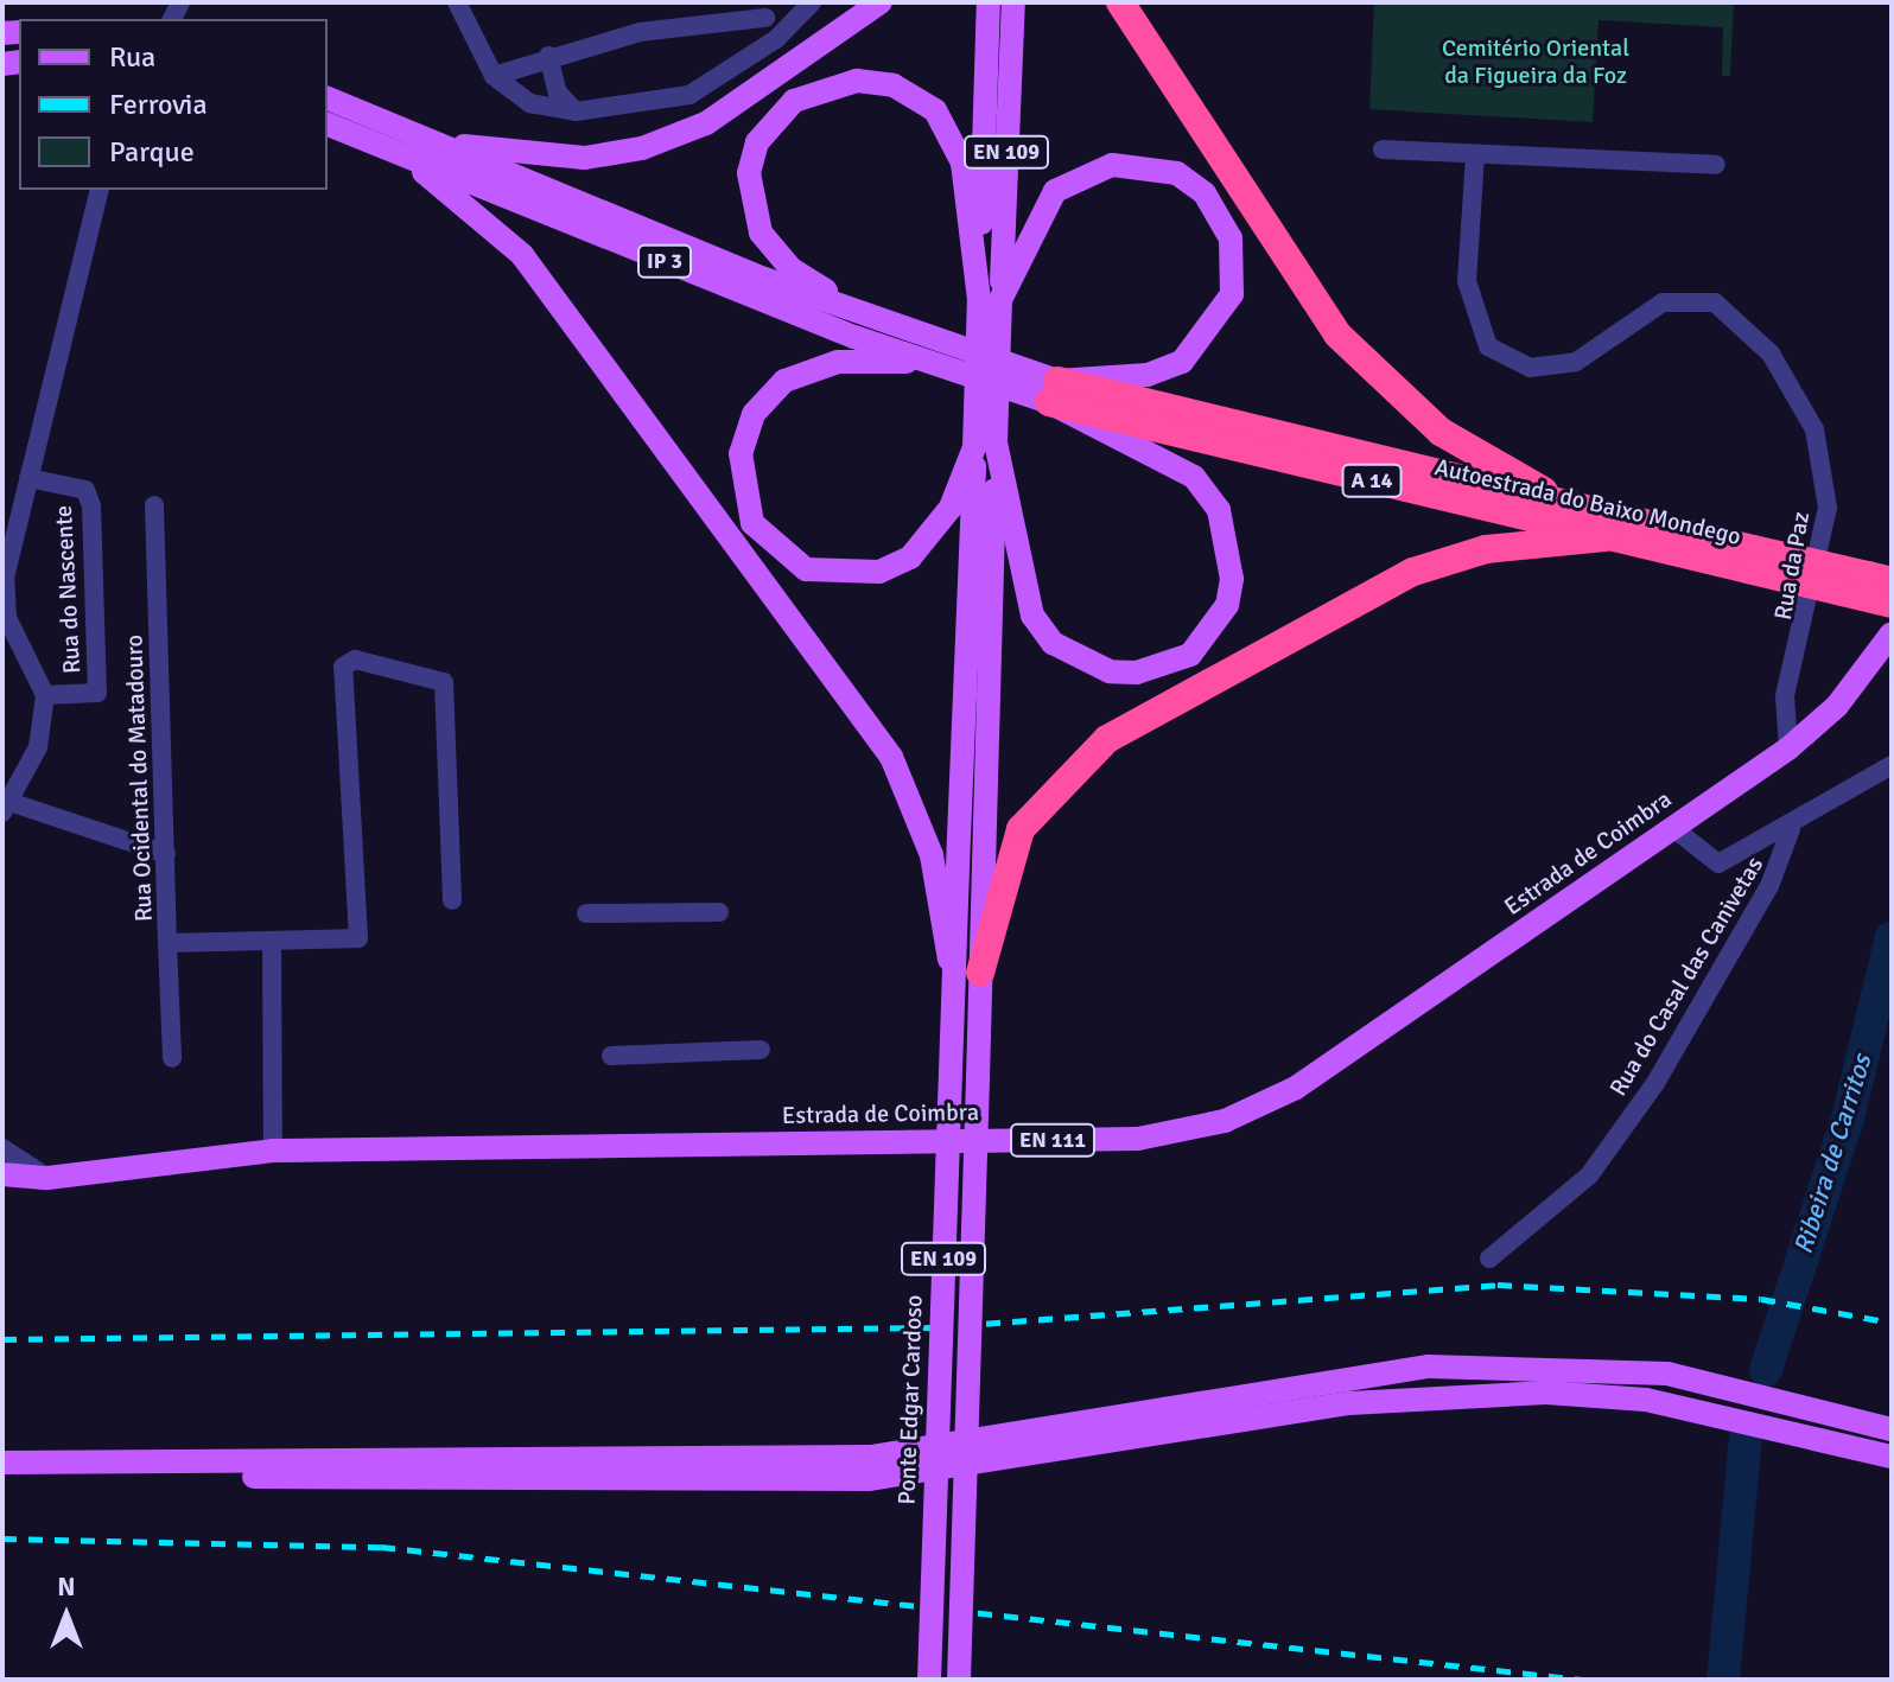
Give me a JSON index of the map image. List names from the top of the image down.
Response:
{
  "streets": {
    "highway": ["A 14", "Autoestrada do Baixo Mondego"],
    "main road": [
      "EN 109",
      "IP 3",
      "Estrada de Coimbra",
      "EN 111",
      "Ponte Edgar Cardoso"
    ],
    "street": [
      "Rua da Paz",
      "Rua do Nascente",
      "Rua Ocidental do Matadouro",
      "Rua do Casal das Canivetas"
    ]
  },
  "crossings": [
    ["EN 109", "Ponte Edgar Cardoso"],
    ["IP 3", "Autoestrada do Baixo Mondego"],
    ["Rua da Paz", "Estrada de Coimbra"],
    ["Estrada de Coimbra", "EN 111"]
  ],
  "water": ["Ribeira de Carritos"],
  "parks": ["Cemitério Oriental da Figueira da Foz"],
  "legend": ["Rua", "Ferrovia", "Parque"],
  "north": "top"
}
